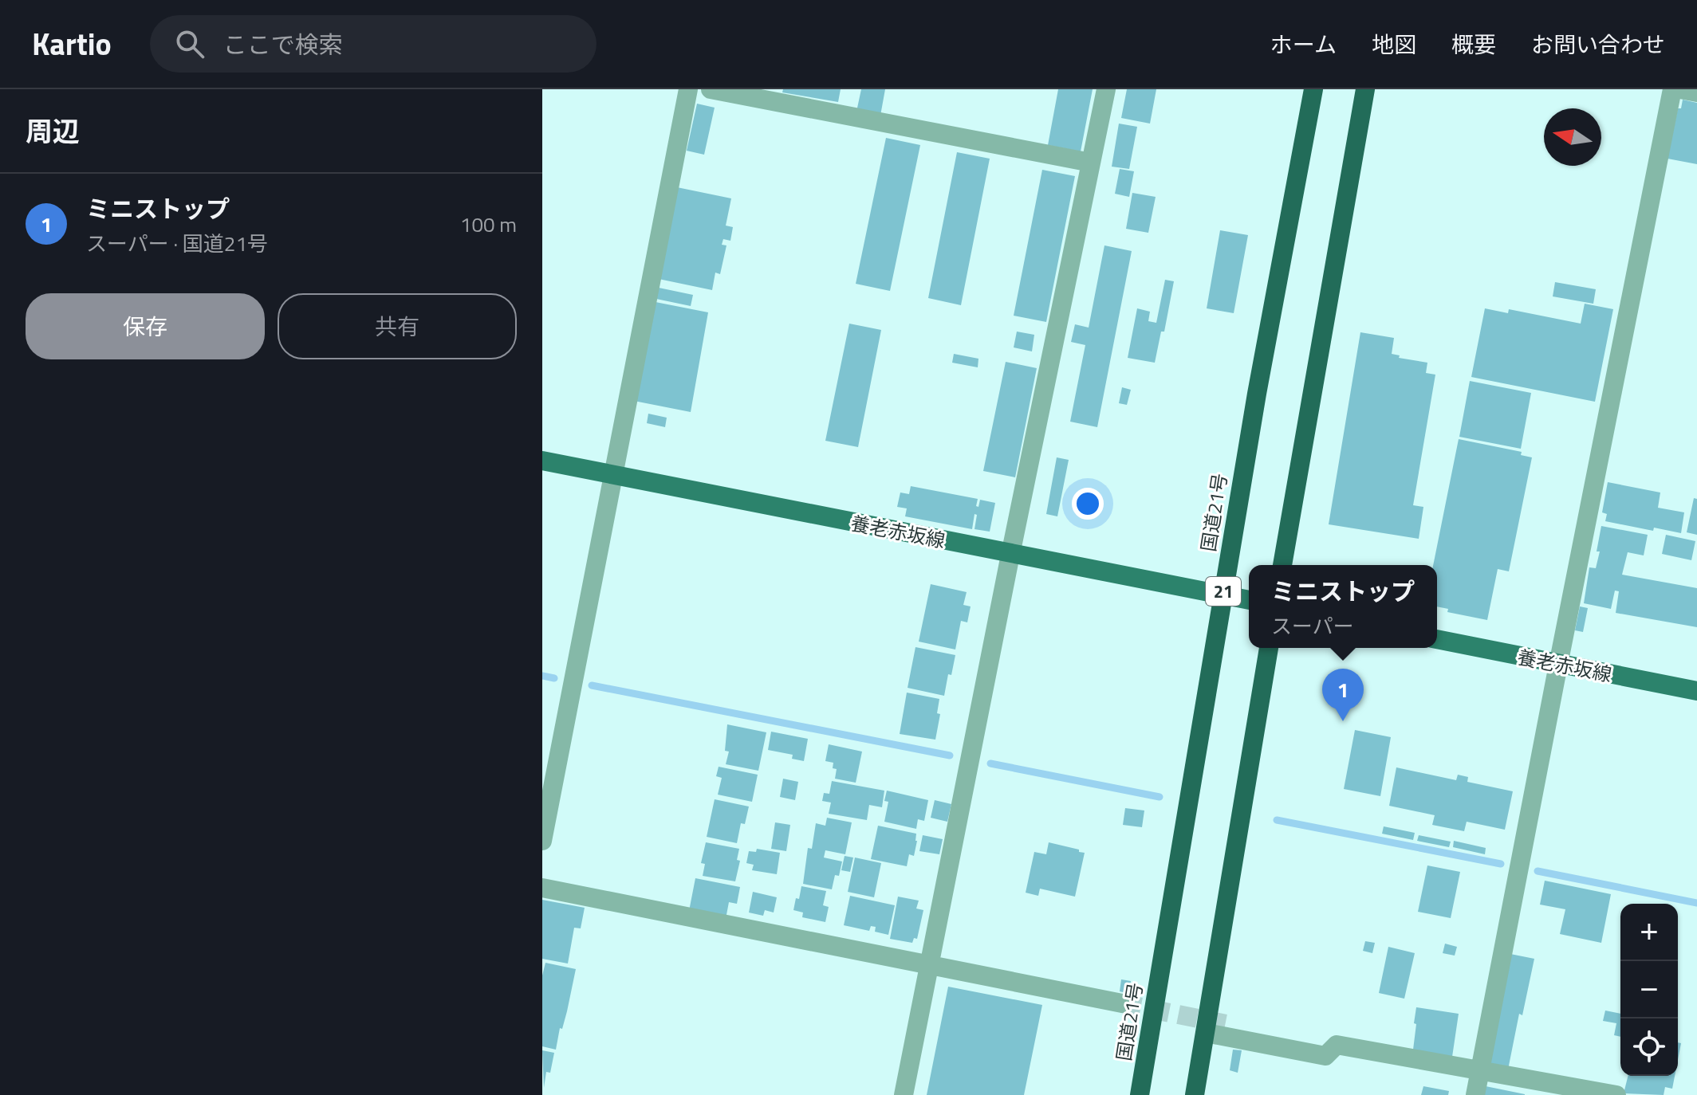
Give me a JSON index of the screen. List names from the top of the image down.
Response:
{
  "streets": {
    "highway": ["国道21号", "21"],
    "main road": ["養老赤坂線"]
  },
  "crossings": [
    ["国道21号", "養老赤坂線"]
  ],
  "north": "left",
  "page": {
    "header": "Kartio",
    "search": "ここで検索",
    "nav": [
      "ホーム",
      "地図",
      "概要",
      "お問い合わせ"
    ],
    "heading": "周辺",
    "list": [
      {
        "mark": "1",
        "name": "ミニストップ",
        "note": "スーパー · 国道21号",
        "value": "100 m"
      }
    ],
    "buttons": ["保存", "共有"],
    "popup": ["ミニストップ", "スーパー"],
    "pins": "1",
    "map_buttons": ["+", "−"]
  }
}
